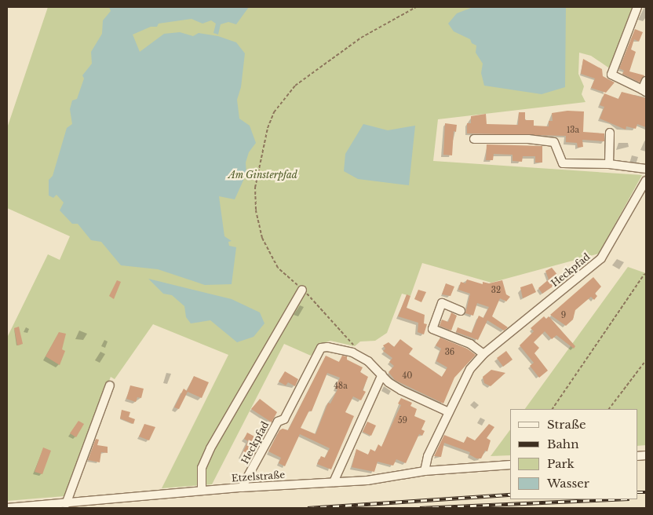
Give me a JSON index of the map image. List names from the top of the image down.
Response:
{
  "streets": {
    "street": ["Heckpfad", "Etzelstraße"]
  },
  "crossings": [
    ["Heckpfad", "Etzelstraße"]
  ],
  "parks": ["Am Ginsterpfad"],
  "house_numbers": [
    "13a",
    "32",
    "9",
    "36",
    "40",
    "48a",
    "59"
  ],
  "legend": [
    "Straße",
    "Bahn",
    "Park",
    "Wasser"
  ]
}
